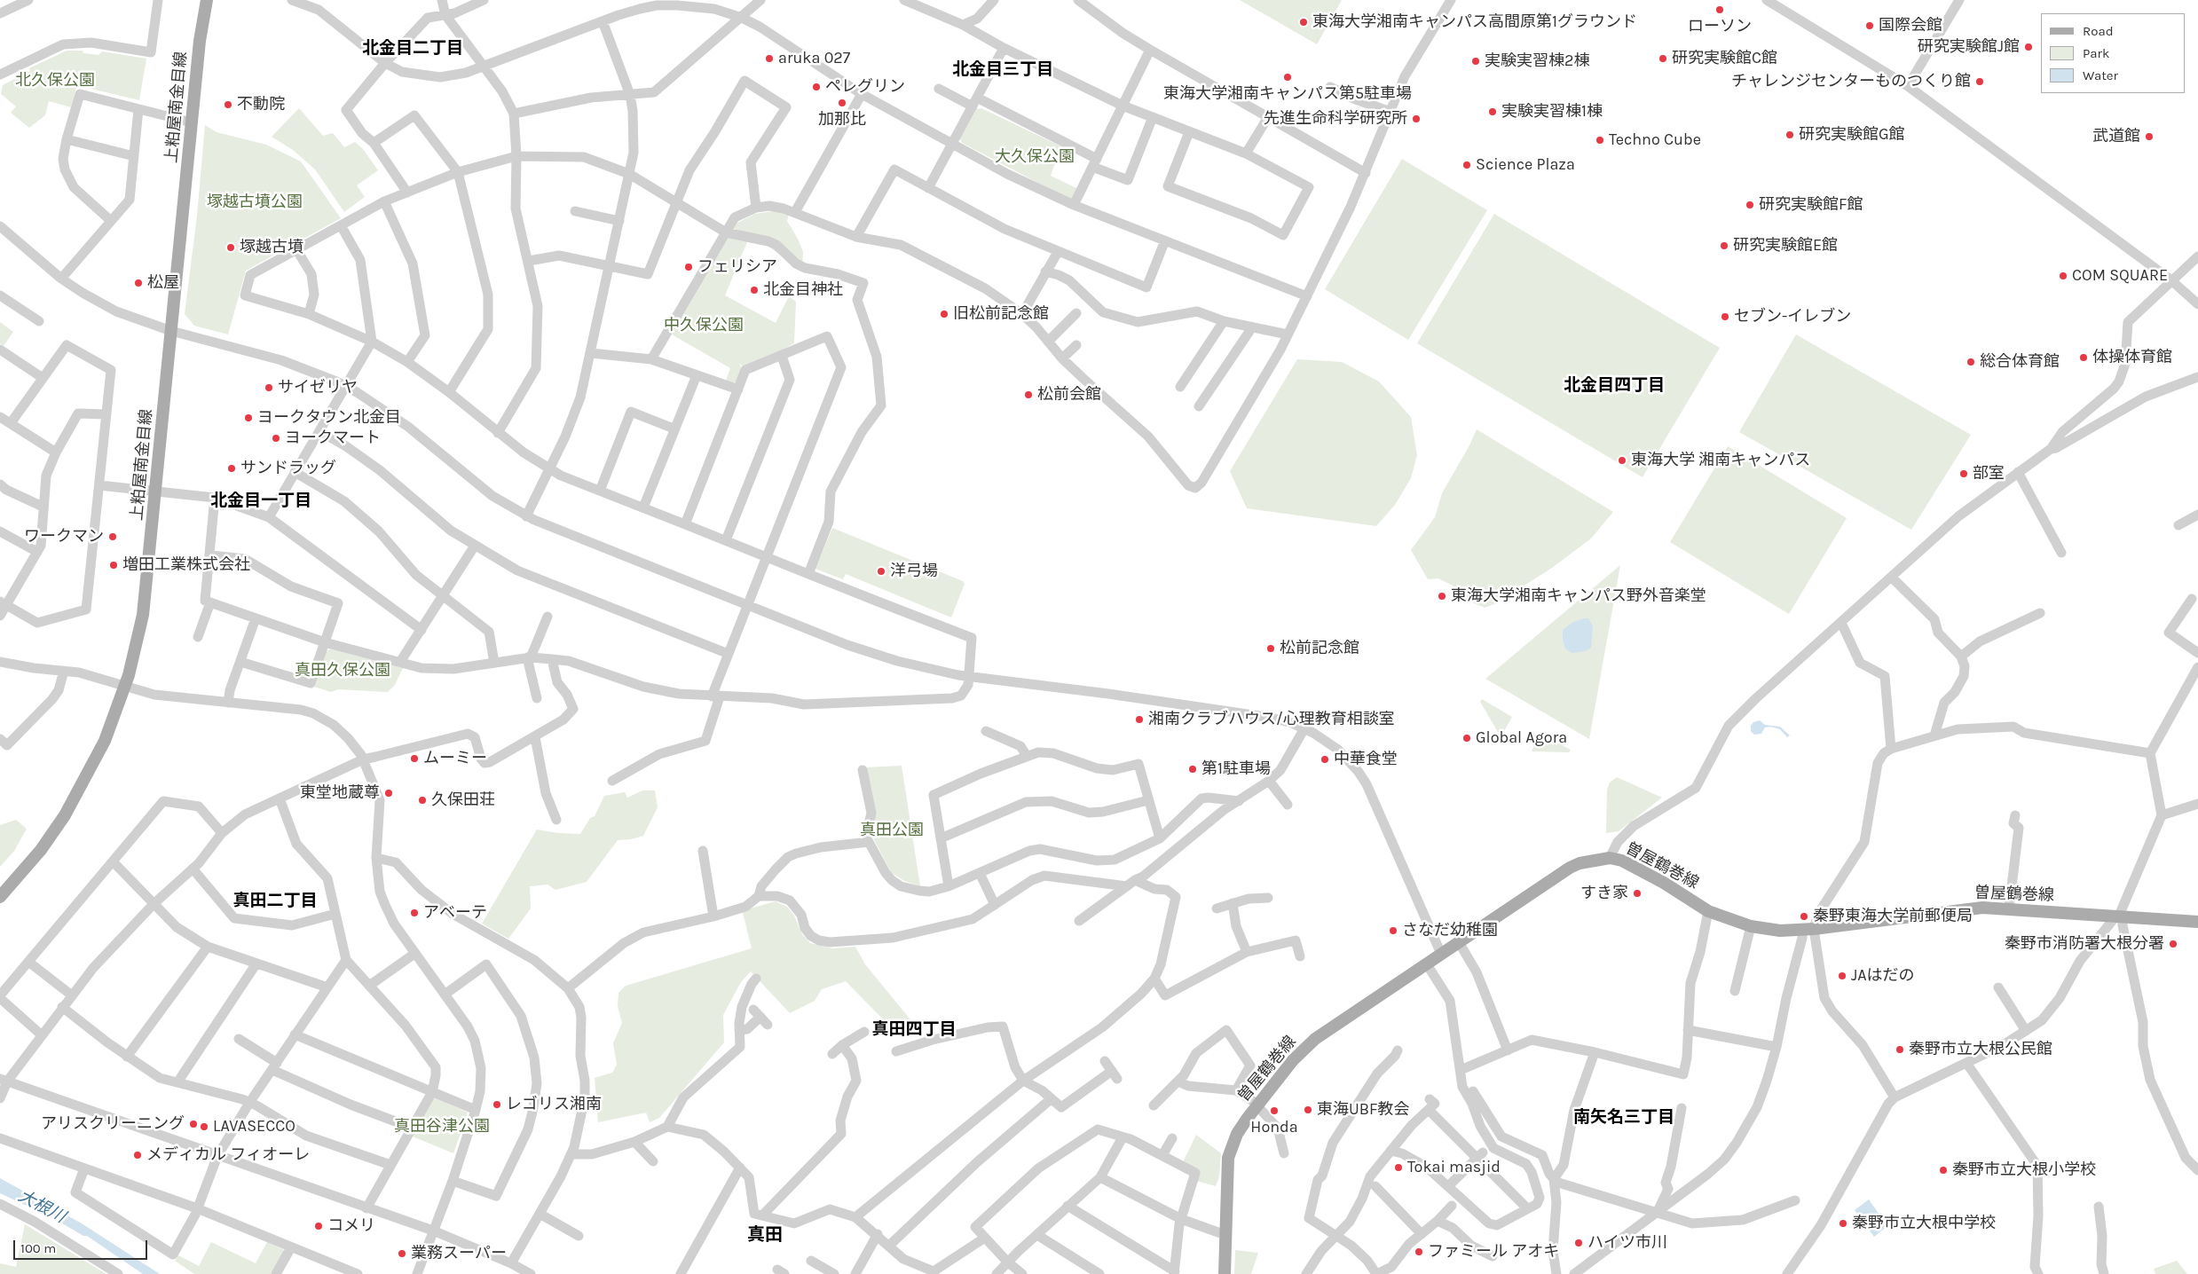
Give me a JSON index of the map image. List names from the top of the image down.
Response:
{
  "streets": {
    "main road": ["上粕屋南金目線", "曽屋鶴巻線"]
  },
  "districts": [
    "北金目二丁目",
    "北金目三丁目",
    "北金目四丁目",
    "北金目一丁目",
    "真田二丁目",
    "真田四丁目",
    "南矢名三丁目",
    "真田"
  ],
  "water": ["大根川"],
  "parks": [
    "北久保公園",
    "大久保公園",
    "塚越古墳公園",
    "中久保公園",
    "真田久保公園",
    "真田公園",
    "真田谷津公園"
  ],
  "places": [
    "ローソン",
    "東海大学湘南キャンパス高間原第1グラウンド",
    "国際会館",
    "研究実験館J館",
    "aruka 027",
    "研究実験館C館",
    "実験実習棟2棟",
    "東海大学湘南キャンパス第5駐車場",
    "チャレンジセンターものつくり館",
    "ペレグリン",
    "加那比",
    "不動院",
    "実験実習棟1棟",
    "先進生命科学研究所",
    "研究実験館G館",
    "武道館",
    "Techno Cube",
    "Science Plaza",
    "研究実験館F館",
    "研究実験館E館",
    "塚越古墳",
    "フェリシア",
    "COM SQUARE",
    "松屋",
    "北金目神社",
    "旧松前記念館",
    "セブン-イレブン",
    "体操体育館",
    "総合体育館",
    "サイゼリヤ",
    "松前会館",
    "ヨークタウン北金目",
    "ヨークマート",
    "東海大学 湘南キャンパス",
    "サンドラッグ",
    "部室",
    "ワークマン",
    "増田工業株式会社",
    "洋弓場",
    "東海大学湘南キャンパス野外音楽堂",
    "松前記念館",
    "湘南クラブハウス/心理教育相談室",
    "Global Agora",
    "ムーミー",
    "中華食堂",
    "第1駐車場",
    "東堂地蔵尊",
    "久保田荘",
    "すき家",
    "アベーテ",
    "秦野東海大学前郵便局",
    "さなだ幼稚園",
    "秦野市消防署大根分署",
    "JAはだの",
    "秦野市立大根公民館",
    "レゴリス湘南",
    "東海UBF教会",
    "Honda",
    "アリスクリーニング",
    "LAVASECCO",
    "メディカル フィオーレ",
    "Tokai masjid",
    "秦野市立大根小学校",
    "秦野市立大根中学校",
    "コメリ",
    "ハイツ市川",
    "ファミール アオキ",
    "業務スーパー"
  ],
  "legend": ["Road", "Park", "Water"],
  "scale_bar": "100 m"
}
